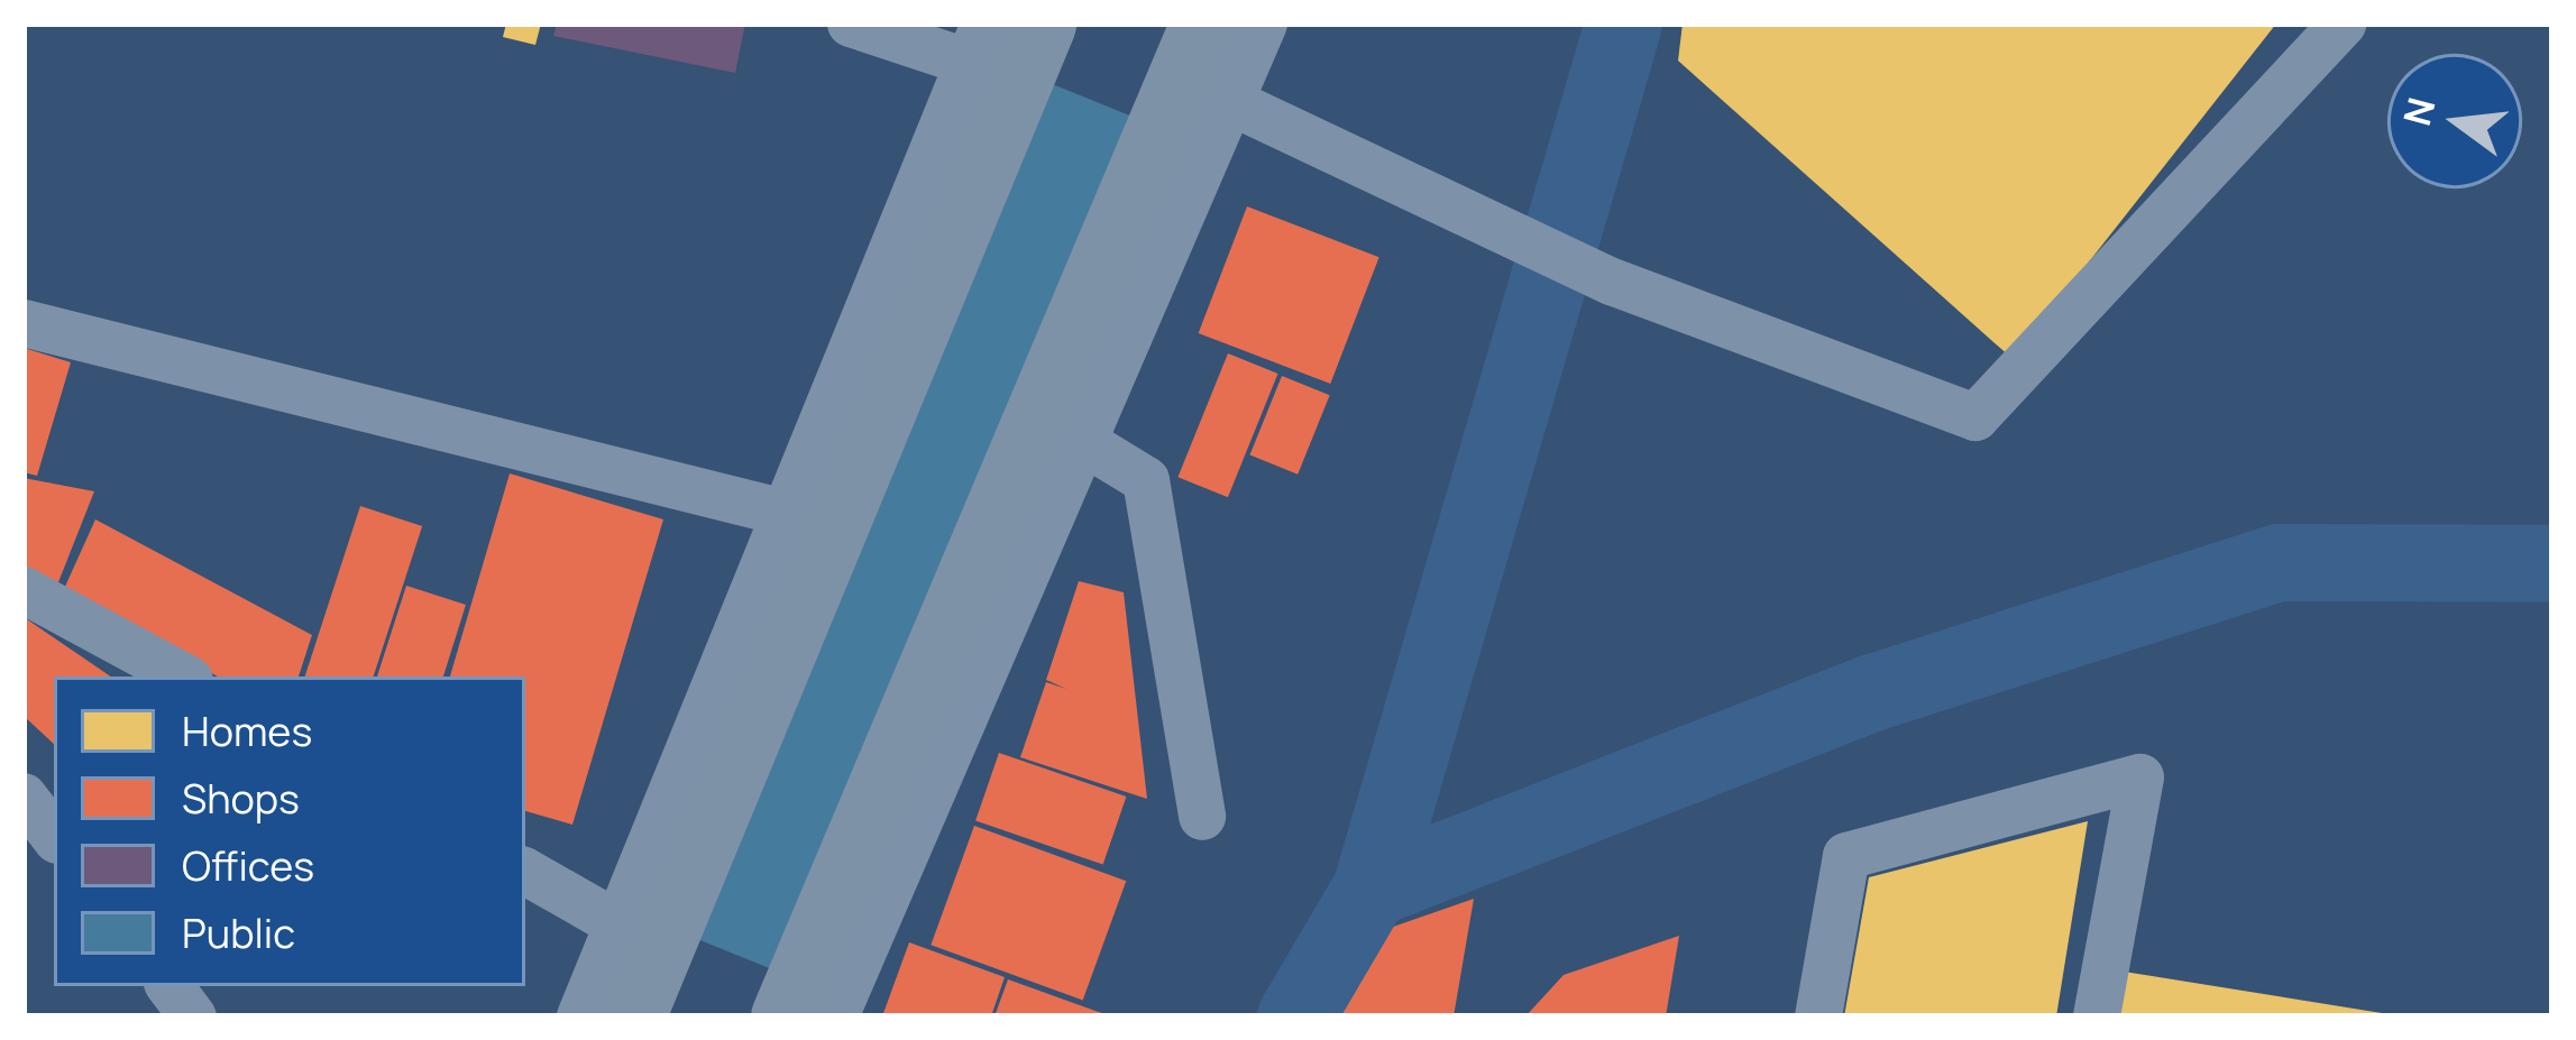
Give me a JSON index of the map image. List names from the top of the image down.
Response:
{
  "legend": [
    "Homes",
    "Shops",
    "Offices",
    "Public"
  ],
  "north": "left"
}
